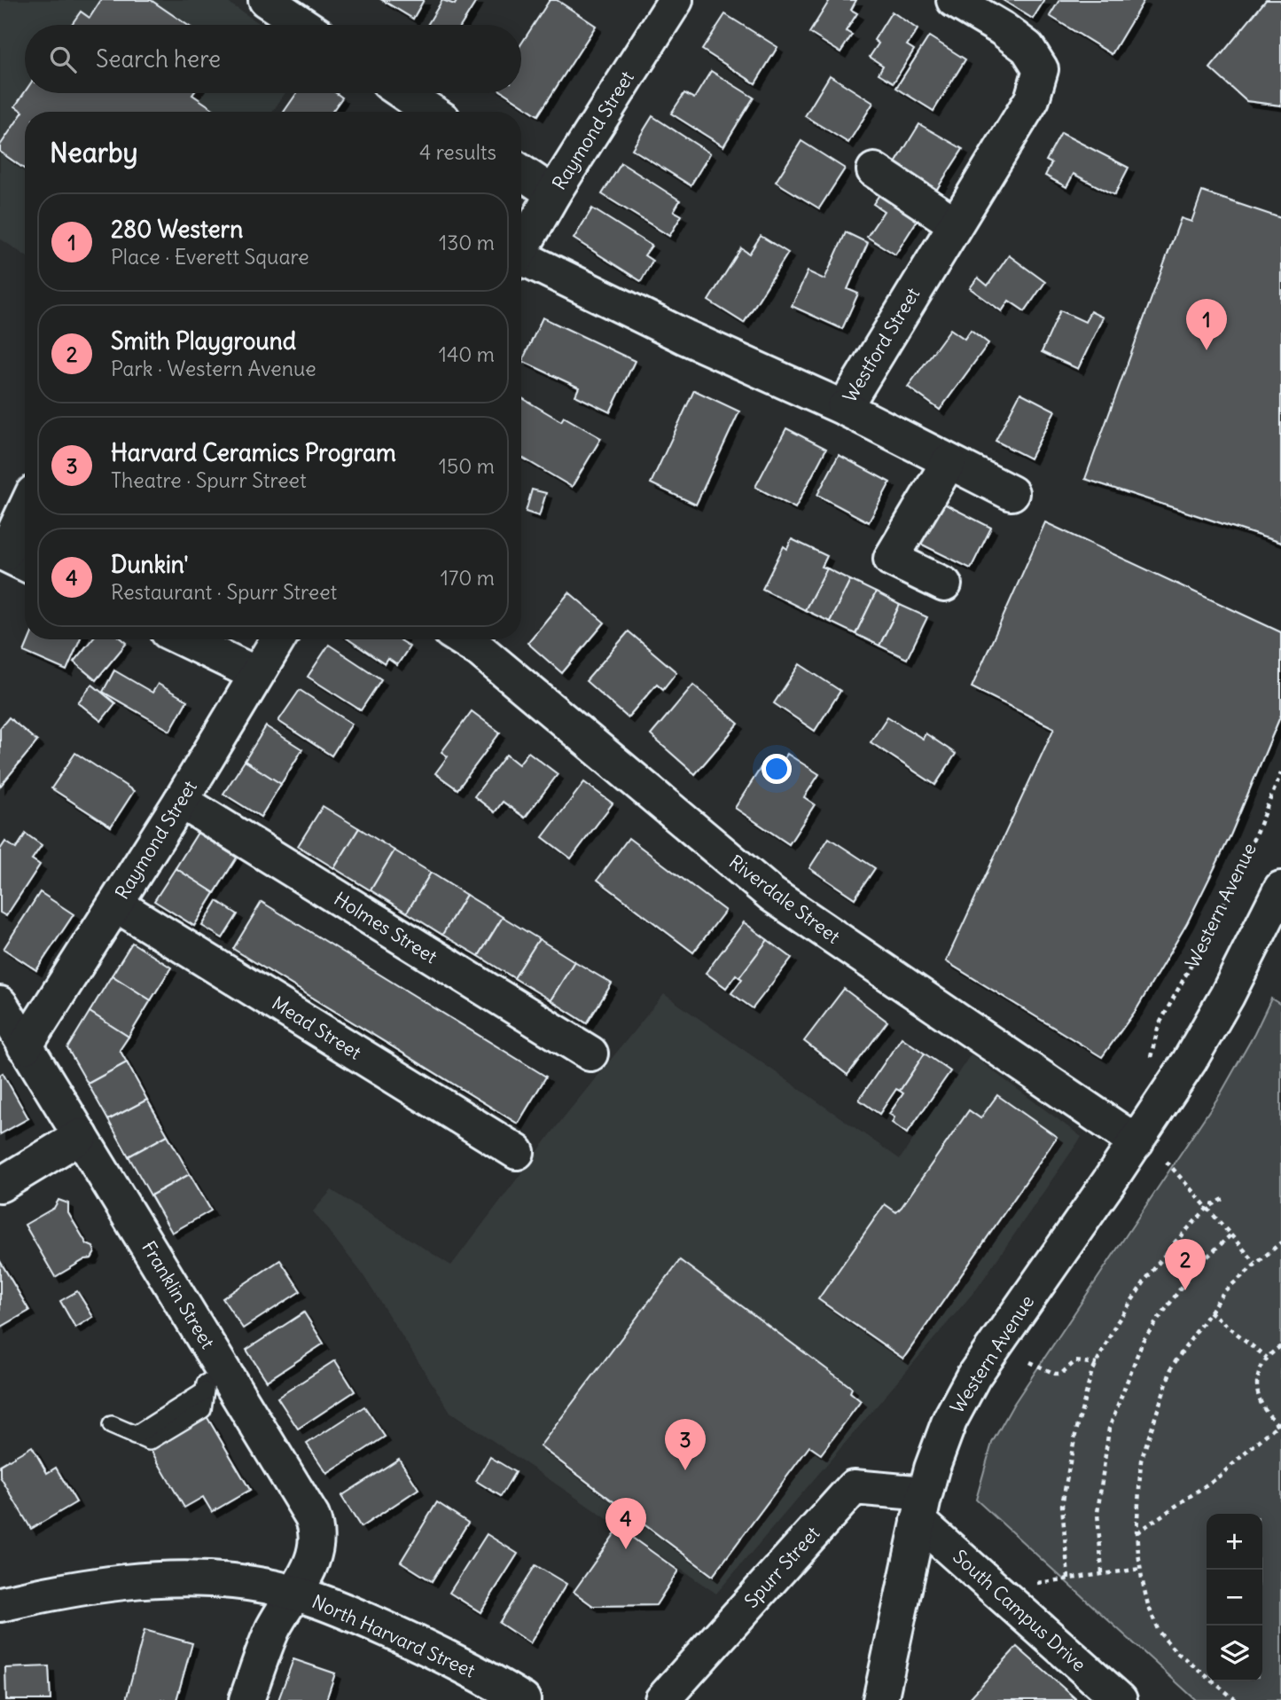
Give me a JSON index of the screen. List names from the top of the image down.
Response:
{
  "streets": {
    "street": [
      "Raymond Street",
      "Westford Street",
      "Riverdale Street",
      "Western Avenue",
      "Holmes Street",
      "Mead Street",
      "Franklin Street",
      "Spurr Street",
      "South Campus Drive",
      "North Harvard Street"
    ]
  },
  "crossings": [
    ["Raymond Street", "Holmes Street"],
    ["Raymond Street", "Mead Street"],
    ["Raymond Street", "Franklin Street"],
    ["Riverdale Street", "Western Avenue"],
    ["Western Avenue", "Spurr Street"],
    ["Western Avenue", "South Campus Drive"],
    ["Franklin Street", "North Harvard Street"],
    ["Spurr Street", "South Campus Drive"]
  ],
  "page": {
    "search": "Search here",
    "heading": ["Nearby", "4 results"],
    "list": [
      {
        "mark": "1",
        "name": "280 Western",
        "note": "Place · Everett Square",
        "value": "130 m"
      },
      {
        "mark": "2",
        "name": "Smith Playground",
        "note": "Park · Western Avenue",
        "value": "140 m"
      },
      {
        "mark": "3",
        "name": "Harvard Ceramics Program",
        "note": "Theatre · Spurr Street",
        "value": "150 m"
      },
      {
        "mark": "4",
        "name": "Dunkin'",
        "note": "Restaurant · Spurr Street",
        "value": "170 m"
      }
    ],
    "pins": [
      "1",
      "2",
      "3",
      "4"
    ],
    "map_buttons": ["+", "−"]
  }
}
